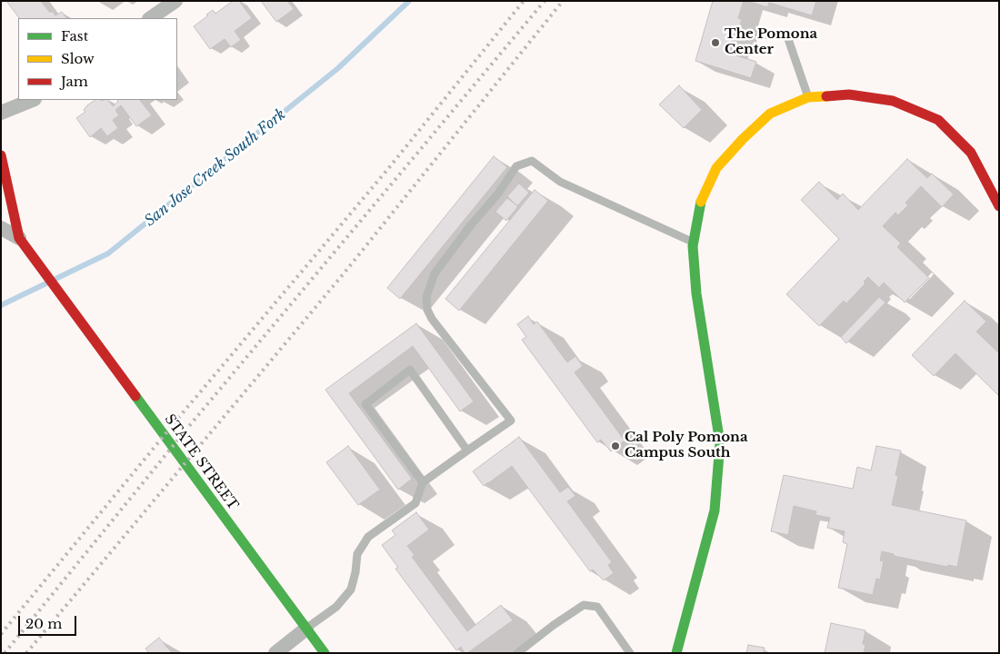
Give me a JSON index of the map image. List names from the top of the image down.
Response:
{
  "streets": {
    "street": ["STATE STREET"]
  },
  "water": ["San Jose Creek South Fork"],
  "places": ["The Pomona Center", "Cal Poly Pomona Campus South"],
  "legend": ["Fast", "Slow", "Jam"],
  "scale_bar": "20 m"
}
